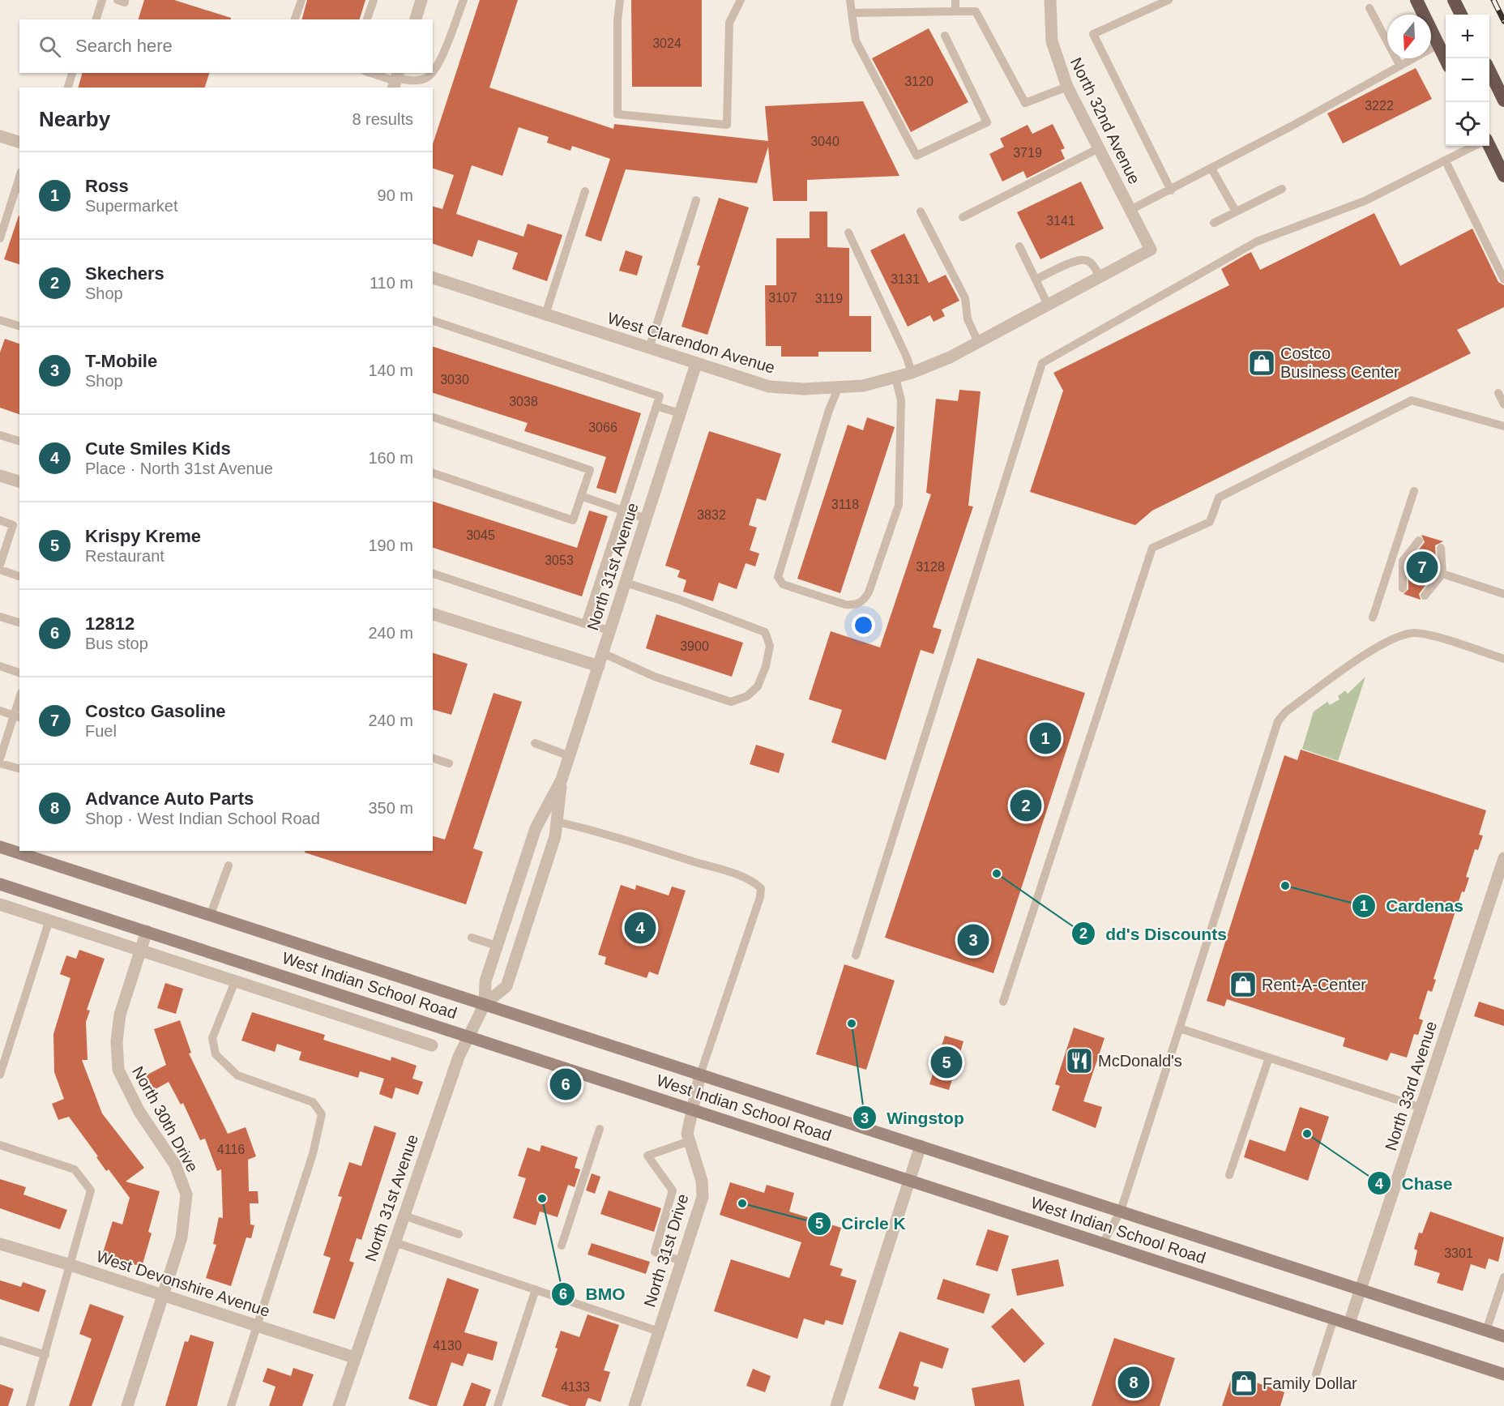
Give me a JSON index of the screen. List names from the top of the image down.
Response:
{
  "streets": {
    "main road": ["West Indian School Road"],
    "street": [
      "North 32nd Avenue",
      "West Clarendon Avenue",
      "North 31st Avenue",
      "North 33rd Avenue",
      "North 30th Drive",
      "North 31st Drive",
      "West Devonshire Avenue"
    ]
  },
  "crossings": [
    ["North 32nd Avenue", "West Clarendon Avenue"],
    ["West Clarendon Avenue", "North 31st Avenue"],
    ["North 31st Avenue", "West Indian School Road"],
    ["North 31st Avenue", "West Devonshire Avenue"],
    ["West Indian School Road", "North 33rd Avenue"],
    ["West Indian School Road", "North 30th Drive"],
    ["West Indian School Road", "North 31st Drive"],
    ["North 30th Drive", "West Devonshire Avenue"]
  ],
  "places": {
    "shop": ["Costco Business Center", "Rent-A-Center", "Family Dollar"],
    "other": [
      "dd's Discounts",
      "Cardenas",
      "Wingstop",
      "Chase",
      "BMO",
      "Circle K"
    ],
    "restaurant": ["McDonald's"]
  },
  "house_numbers": [
    "3024",
    "3120",
    "3222",
    "3040",
    "3719",
    "3141",
    "3131",
    "3107",
    "3119",
    "3030",
    "3038",
    "3066",
    "3118",
    "3832",
    "3045",
    "3053",
    "3128",
    "3900",
    "4116",
    "3301",
    "4130",
    "4133"
  ],
  "north": "bottom",
  "page": {
    "map_buttons": ["+", "−"],
    "search": "Search here",
    "heading": ["Nearby", "8 results"],
    "list": [
      {
        "mark": "1",
        "name": "Ross",
        "note": "Supermarket",
        "value": "90 m"
      },
      {
        "mark": "2",
        "name": "Skechers",
        "note": "Shop",
        "value": "110 m"
      },
      {
        "mark": "3",
        "name": "T-Mobile",
        "note": "Shop",
        "value": "140 m"
      },
      {
        "mark": "4",
        "name": "Cute Smiles Kids",
        "note": "Place · North 31st Avenue",
        "value": "160 m"
      },
      {
        "mark": "5",
        "name": "Krispy Kreme",
        "note": "Restaurant",
        "value": "190 m"
      },
      {
        "mark": "6",
        "name": "12812",
        "note": "Bus stop",
        "value": "240 m"
      },
      {
        "mark": "7",
        "name": "Costco Gasoline",
        "note": "Fuel",
        "value": "240 m"
      },
      {
        "mark": "8",
        "name": "Advance Auto Parts",
        "note": "Shop · West Indian School Road",
        "value": "350 m"
      }
    ],
    "pins": [
      "7",
      "1",
      "2",
      "4",
      "3",
      "5",
      "6",
      "8"
    ]
  }
}
